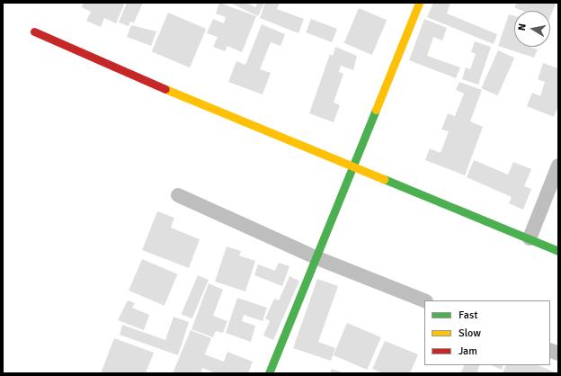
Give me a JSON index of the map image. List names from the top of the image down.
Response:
{
  "legend": ["Fast", "Slow", "Jam"],
  "north": "left"
}
